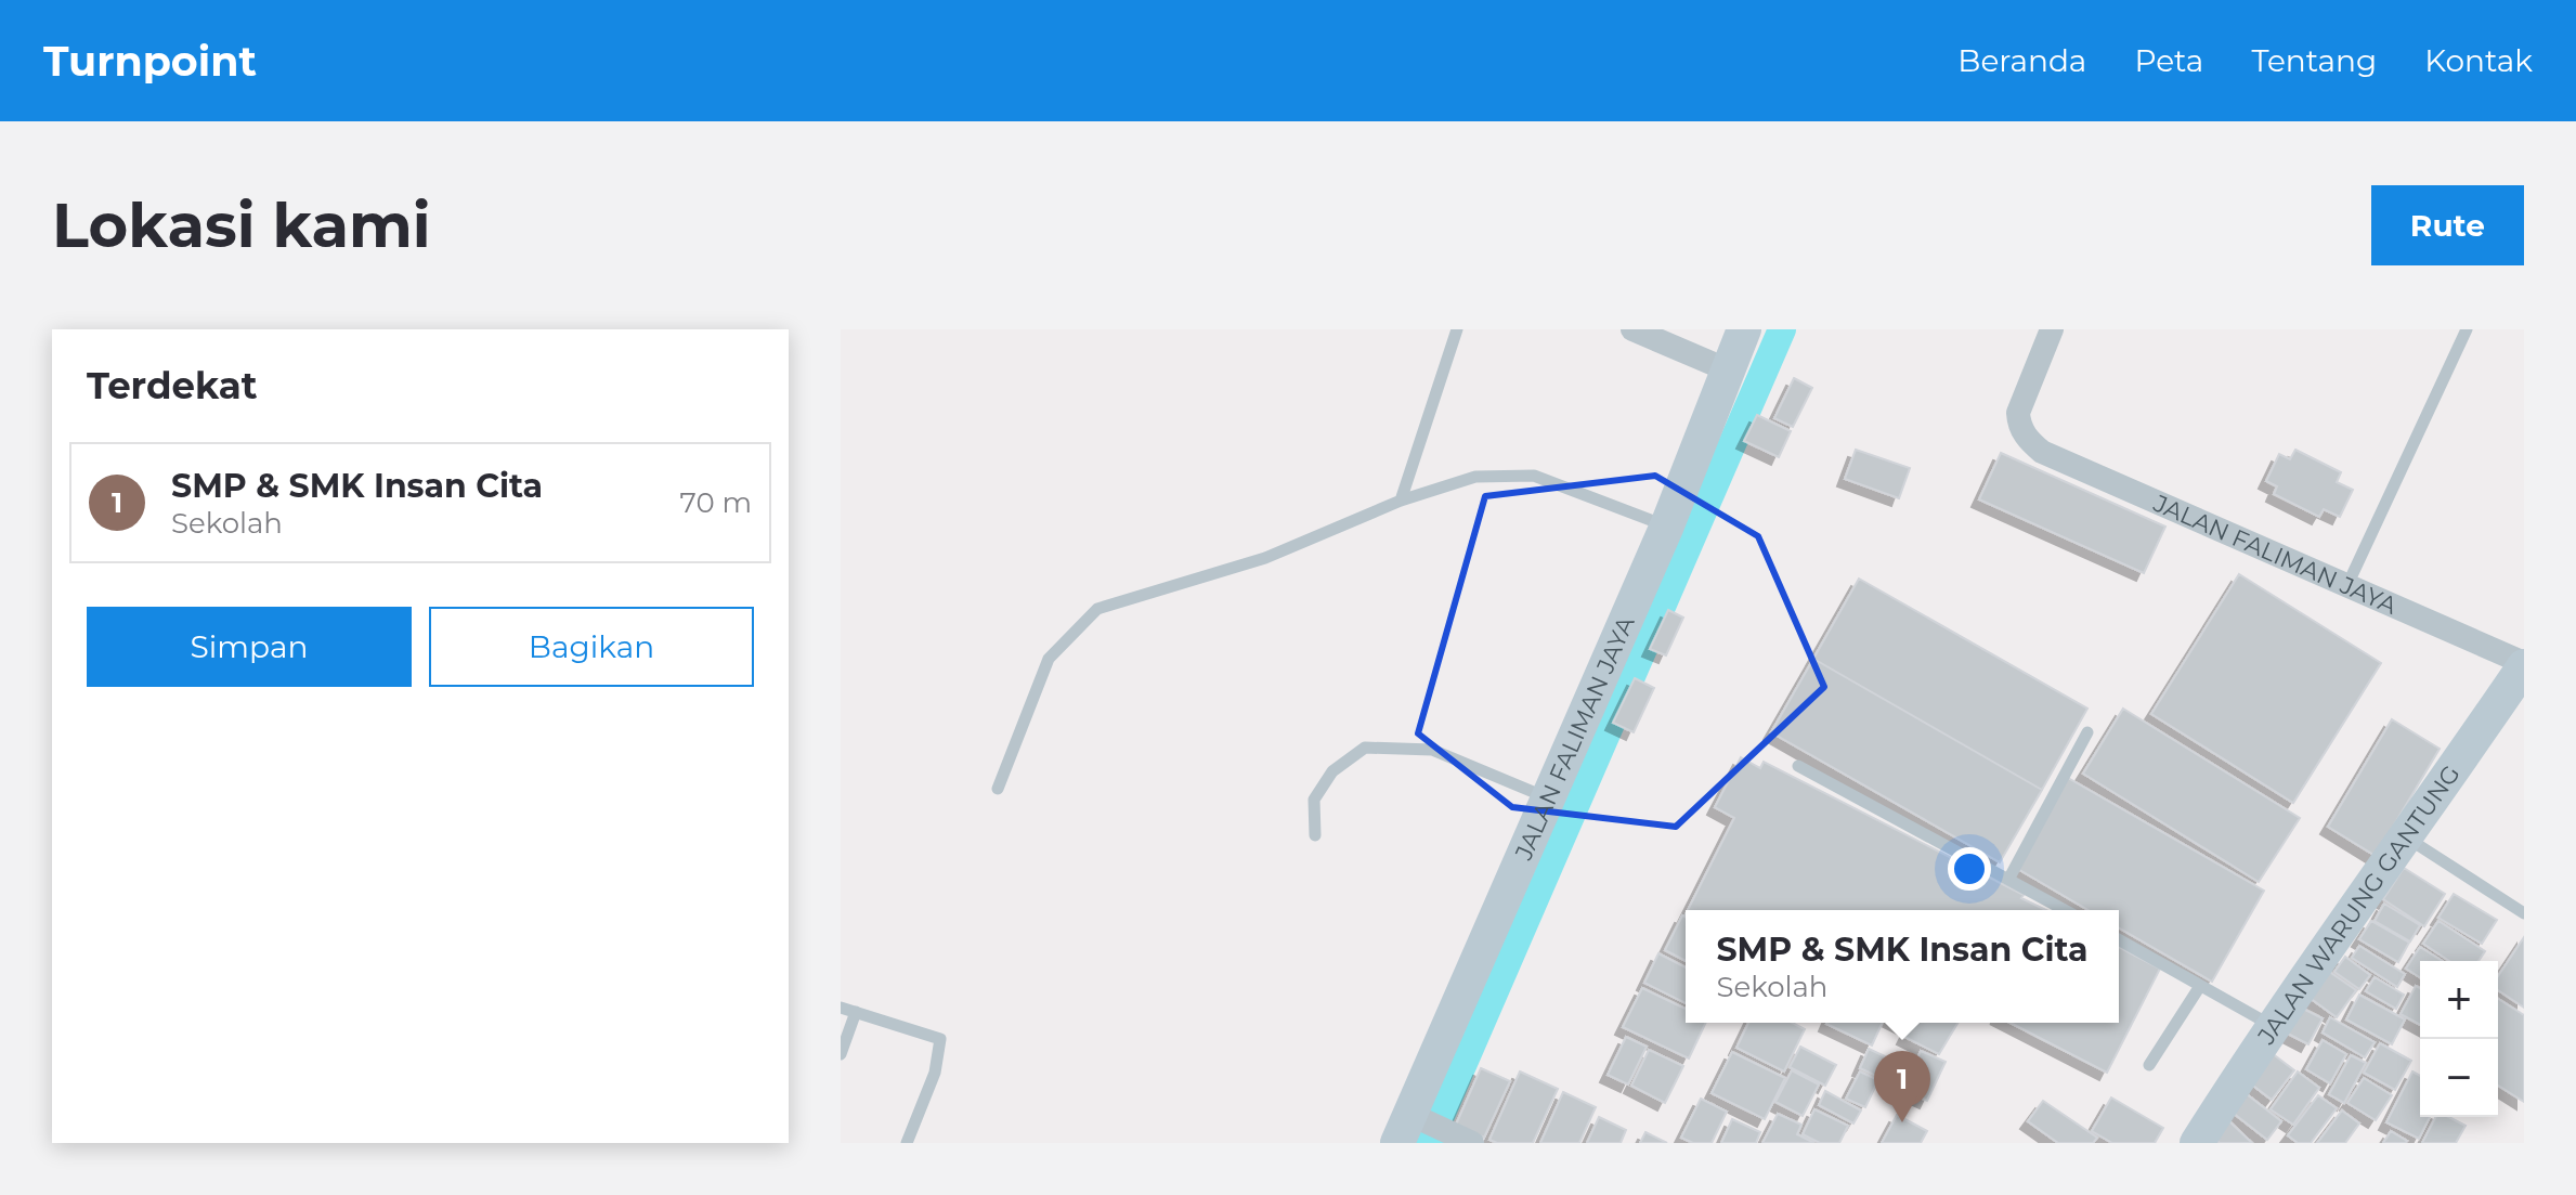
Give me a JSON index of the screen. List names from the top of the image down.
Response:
{
  "streets": {
    "street": ["JALAN FALIMAN JAYA", "JALAN WARUNG GANTUNG"]
  },
  "crossings": [
    ["JALAN FALIMAN JAYA", "JALAN WARUNG GANTUNG"]
  ],
  "page": {
    "header": "Turnpoint",
    "nav": [
      "Beranda",
      "Peta",
      "Tentang",
      "Kontak"
    ],
    "buttons": [
      "Rute",
      ["Simpan", "Bagikan"]
    ],
    "title": "Lokasi kami",
    "heading": "Terdekat",
    "list": [
      {
        "mark": "1",
        "name": "SMP & SMK Insan Cita",
        "note": "Sekolah",
        "value": "70 m"
      }
    ],
    "popup": ["SMP & SMK Insan Cita", "Sekolah"],
    "map_buttons": ["+", "−"],
    "pins": "1"
  }
}
